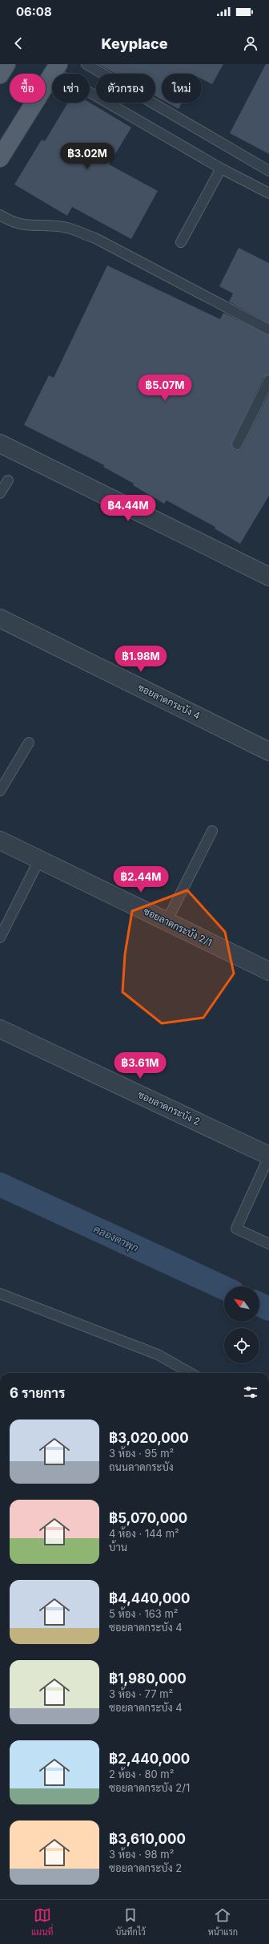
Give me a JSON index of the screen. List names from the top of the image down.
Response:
{
  "streets": {
    "street": ["ซอยลาดกระบัง 4", "ซอยลาดกระบัง 2/1", "ซอยลาดกระบัง 2"]
  },
  "water": ["คลองตาพุก"],
  "north": "top left",
  "page": {
    "status": "06:08",
    "header": "Keyplace",
    "chip": [
      "ซื้อ",
      "เช่า",
      "ตัวกรอง",
      "ใหม่"
    ],
    "price": [
      "฿3.02M",
      "฿5.07M",
      "฿4.44M",
      "฿1.98M",
      "฿2.44M",
      "฿3.61M"
    ],
    "heading": "6 รายการ",
    "list": [
      {
        "name": "฿3,020,000",
        "note": "3 ห้อง · 95 m² · ถนนลาดกระบัง"
      },
      {
        "name": "฿5,070,000",
        "note": "4 ห้อง · 144 m² · บ้าน"
      },
      {
        "name": "฿4,440,000",
        "note": "5 ห้อง · 163 m² · ซอยลาดกระบัง 4"
      },
      {
        "name": "฿1,980,000",
        "note": "3 ห้อง · 77 m² · ซอยลาดกระบัง 4"
      },
      {
        "name": "฿2,440,000",
        "note": "2 ห้อง · 80 m² · ซอยลาดกระบัง 2/1"
      },
      {
        "name": "฿3,610,000",
        "note": "3 ห้อง · 98 m² · ซอยลาดกระบัง 2"
      }
    ],
    "tabs": ["แผนที่", "บันทึกไว้", "หน้าแรก"]
  }
}
